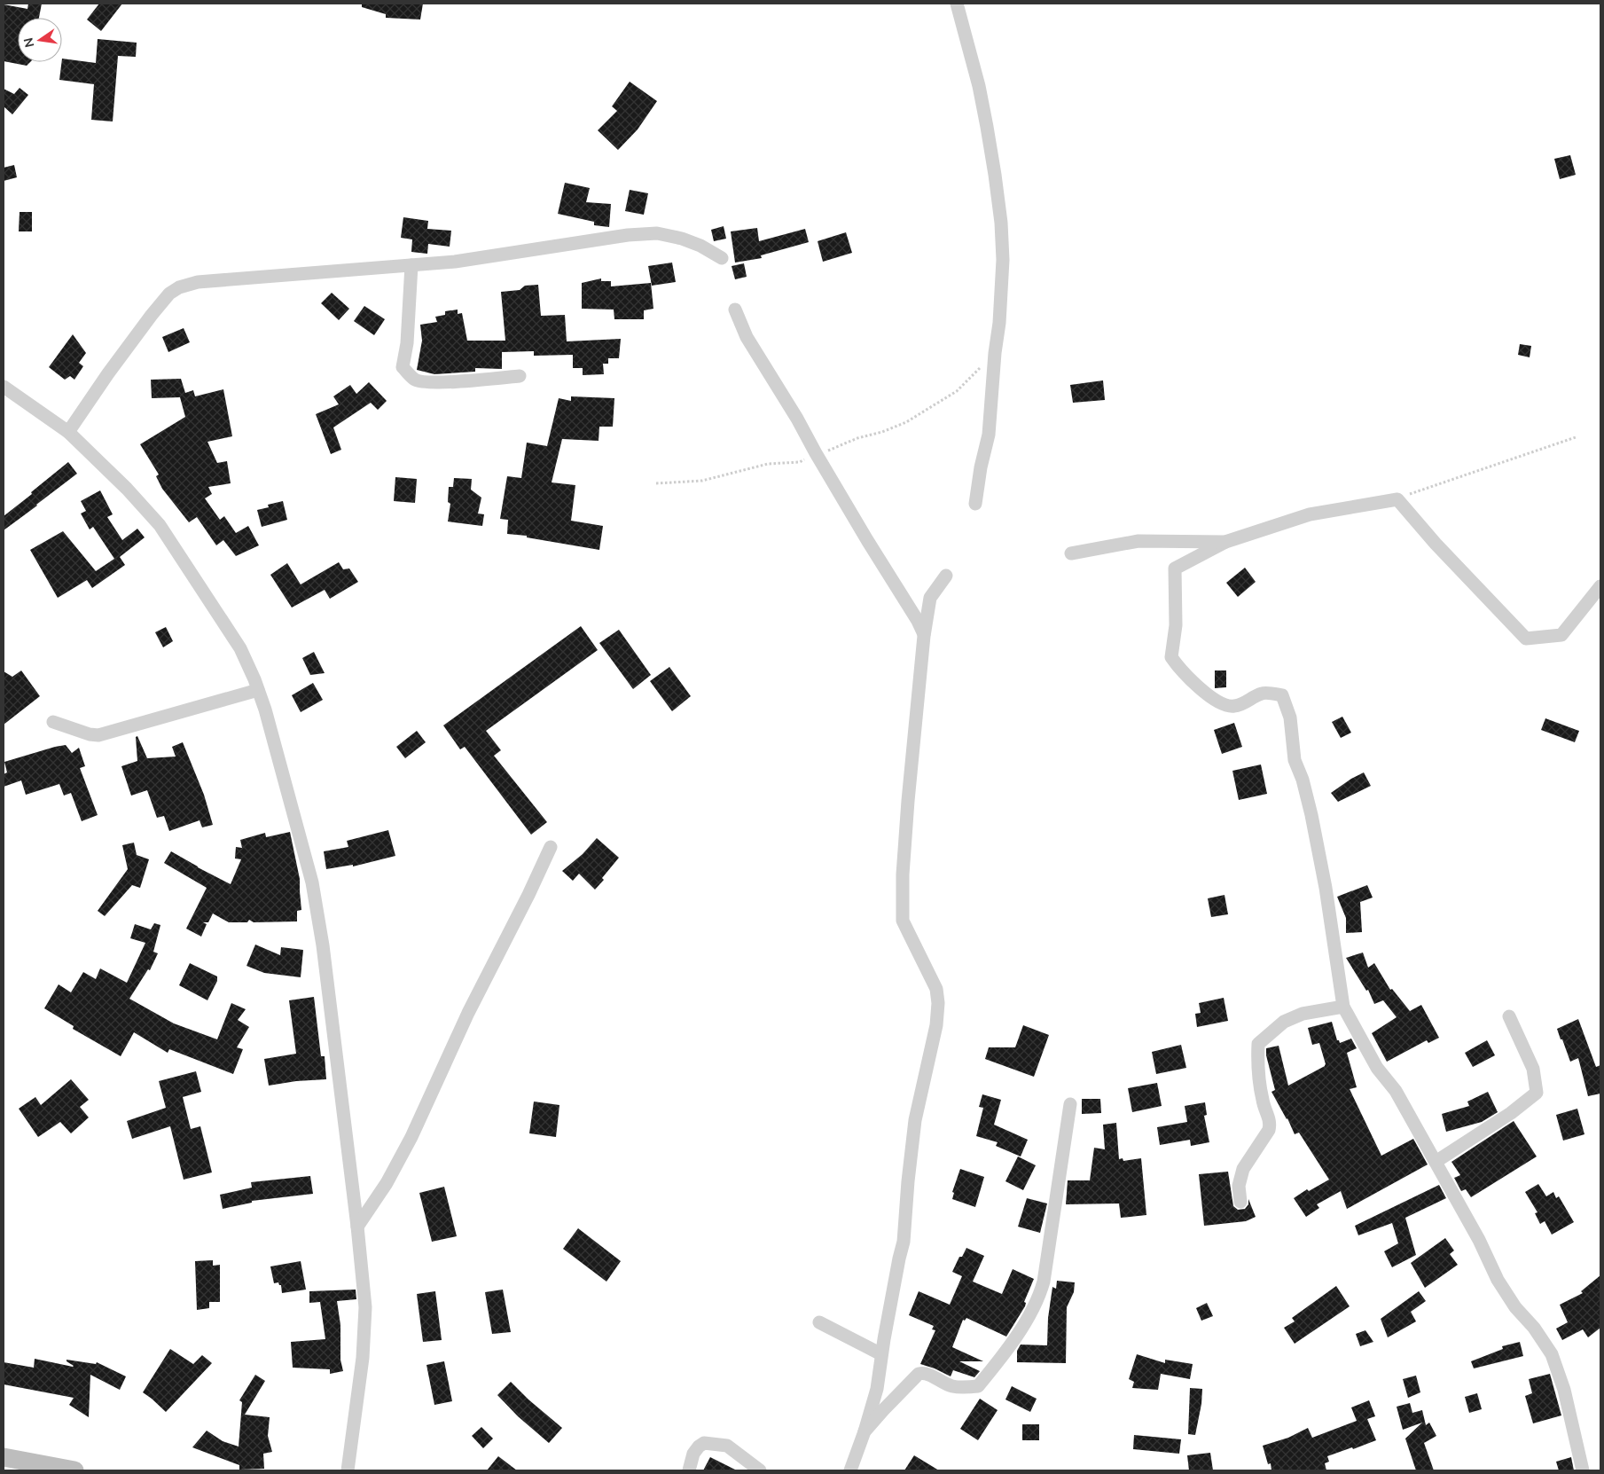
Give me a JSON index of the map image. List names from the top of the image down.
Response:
{
  "north": "left"
}
